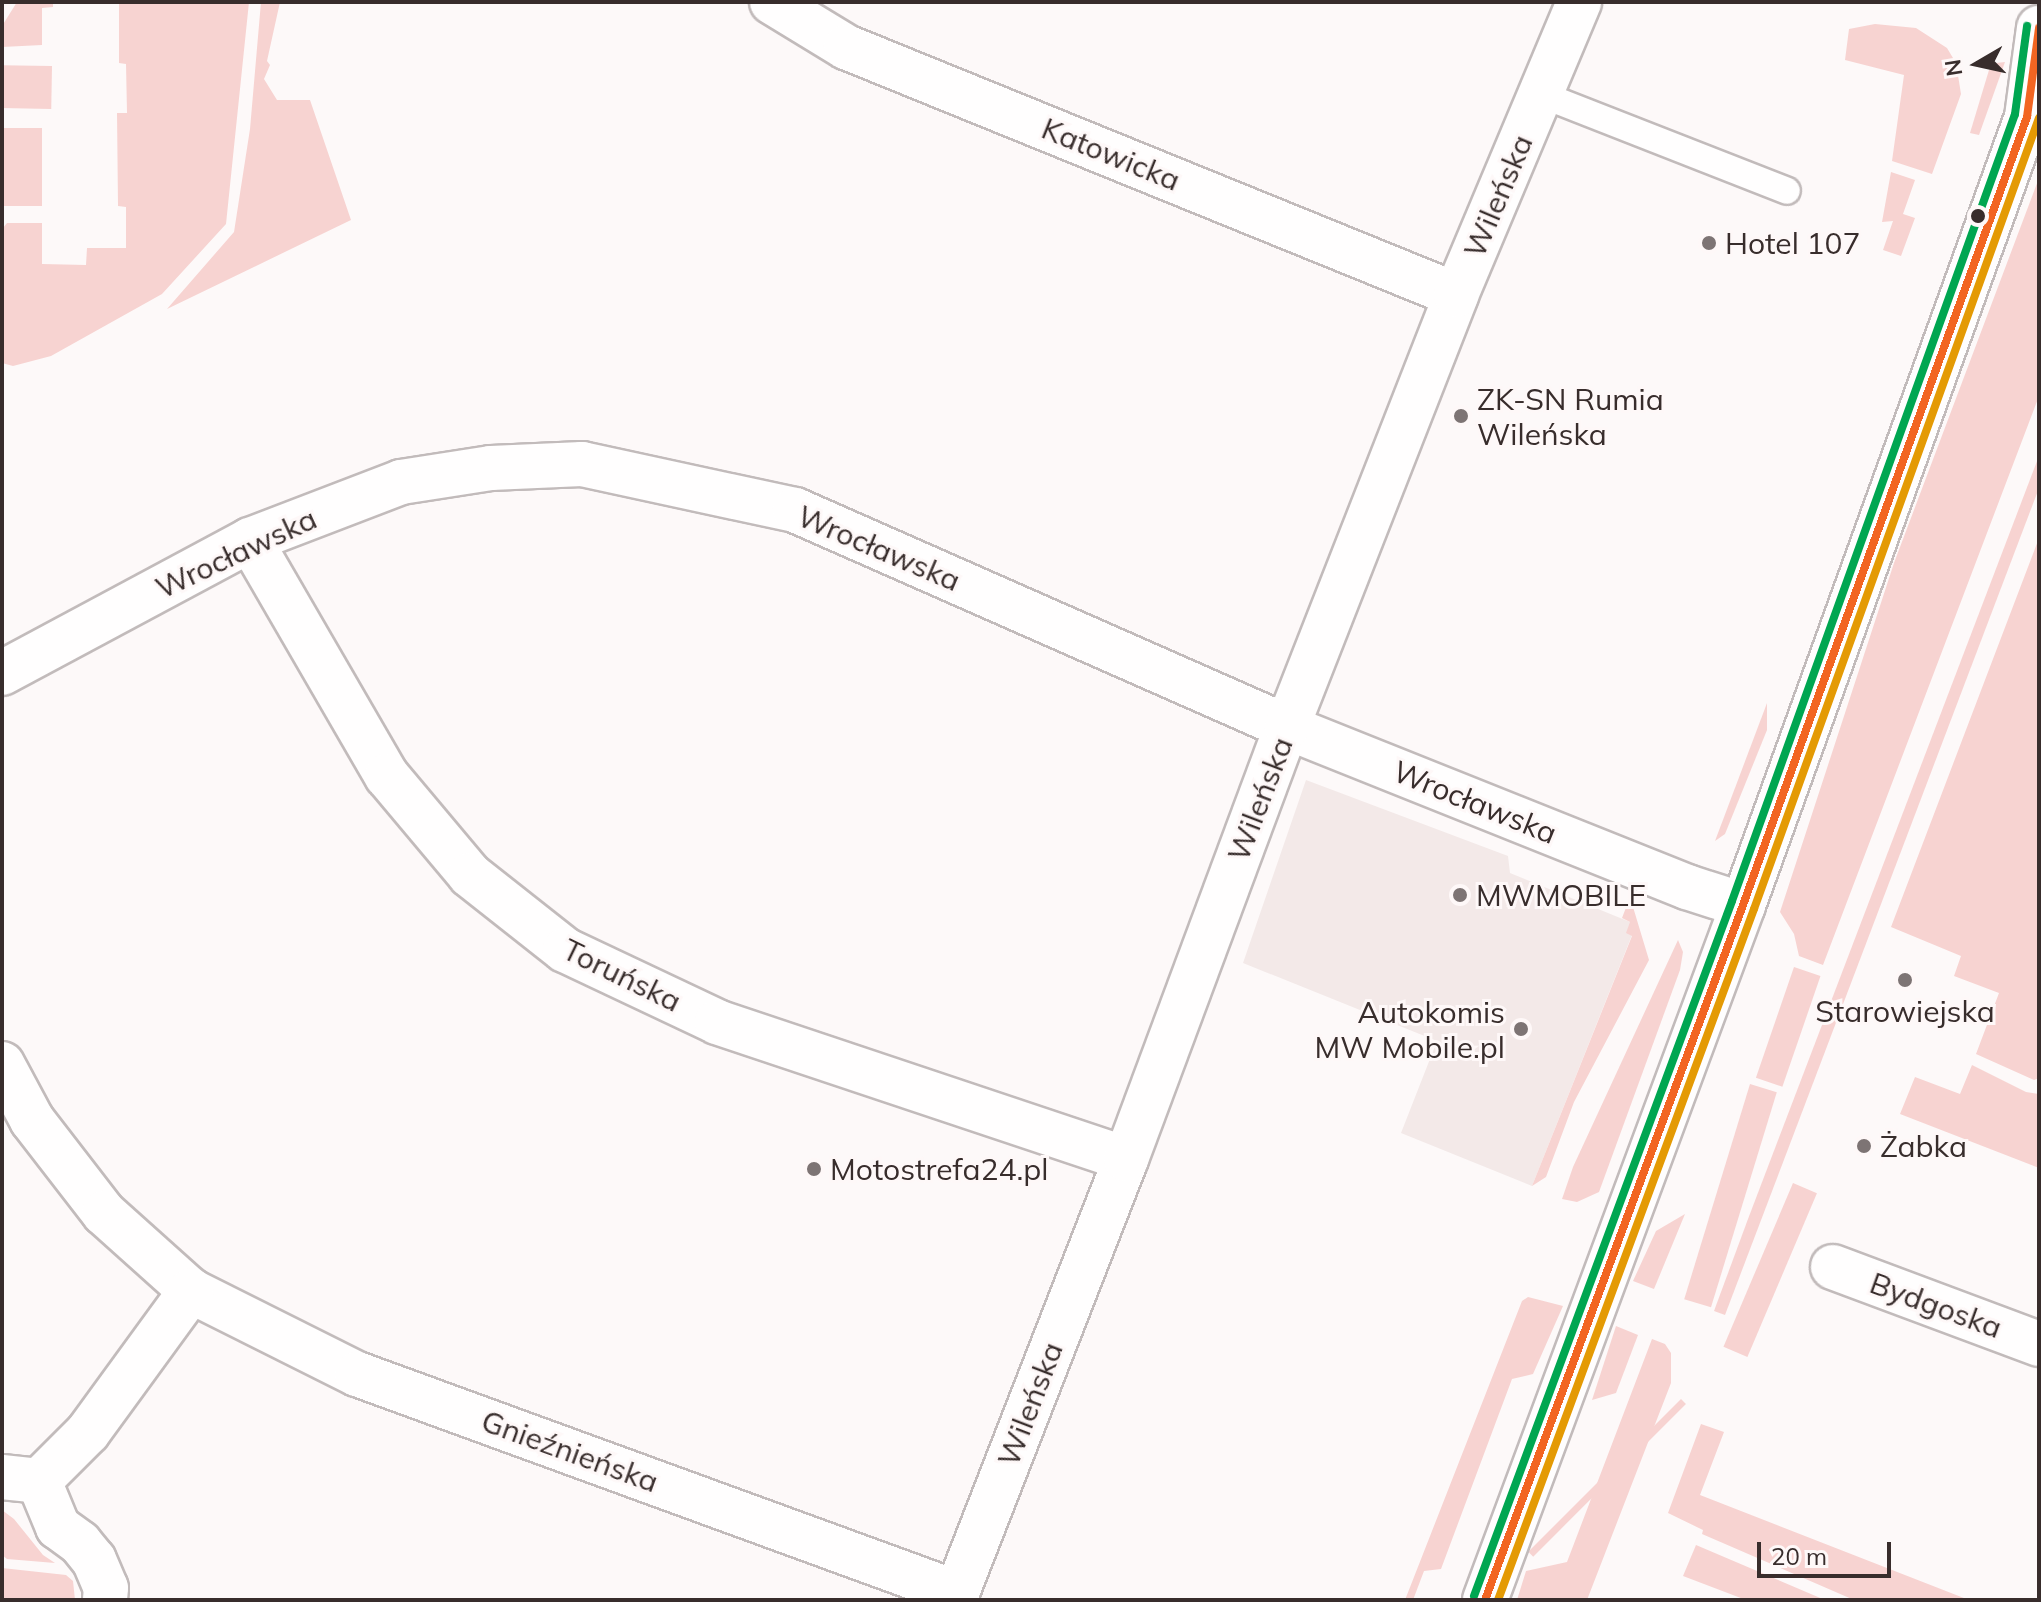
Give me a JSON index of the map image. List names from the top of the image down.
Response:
{
  "streets": {
    "street": [
      "Katowicka",
      "Wileńska",
      "Wrocławska",
      "Toruńska",
      "Bydgoska",
      "Gnieźnieńska"
    ]
  },
  "crossings": [
    ["Katowicka", "Wileńska"],
    ["Wileńska", "Wrocławska"],
    ["Wileńska", "Toruńska"],
    ["Wileńska", "Gnieźnieńska"],
    ["Wrocławska", "Toruńska"]
  ],
  "places": [
    "Hotel 107",
    "ZK-SN Rumia Wileńska",
    "MWMOBILE",
    "Starowiejska",
    "Autokomis MW Mobile.pl",
    "Żabka",
    "Motostrefa24.pl"
  ],
  "scale_bar": "20 m",
  "north": "left"
}
